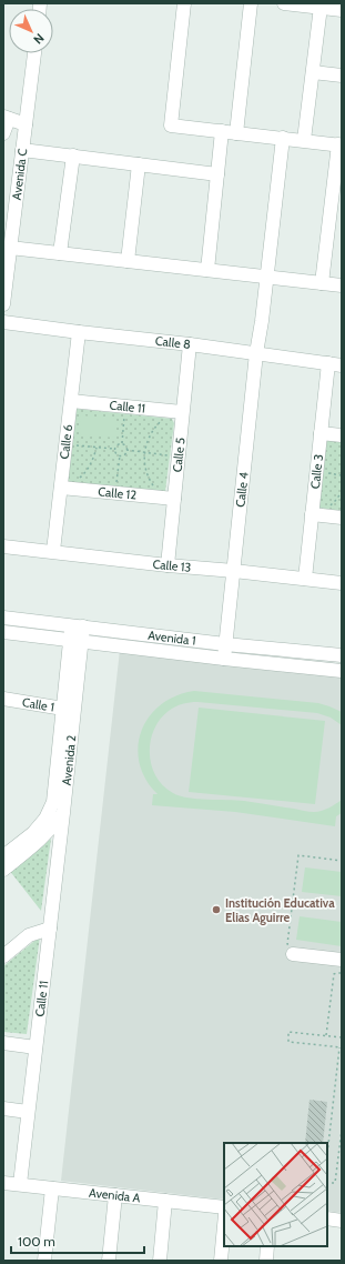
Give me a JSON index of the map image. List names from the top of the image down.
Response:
{
  "streets": {
    "street": [
      "Avenida C",
      "Calle 8",
      "Calle 11",
      "Calle 6",
      "Calle 5",
      "Calle 3",
      "Calle 4",
      "Calle 12",
      "Calle 13",
      "Avenida 1",
      "Calle 1",
      "Avenida 2",
      "Avenida A"
    ]
  },
  "crossings": [
    ["Calle 8", "Calle 6"],
    ["Calle 8", "Calle 5"],
    ["Calle 8", "Calle 3"],
    ["Calle 8", "Calle 4"],
    ["Calle 11", "Calle 6"],
    ["Calle 11", "Calle 5"],
    ["Calle 11", "Avenida 2"],
    ["Calle 11", "Avenida A"],
    ["Calle 6", "Calle 12"],
    ["Calle 6", "Calle 13"],
    ["Calle 5", "Calle 12"],
    ["Calle 5", "Calle 13"],
    ["Calle 3", "Calle 13"],
    ["Calle 4", "Calle 13"],
    ["Calle 4", "Avenida 1"],
    ["Avenida 1", "Avenida 2"],
    ["Calle 1", "Avenida 2"]
  ],
  "places": ["Institución Educativa Elias Aguirre"],
  "scale_bar": "100 m",
  "north": "bottom right"
}
